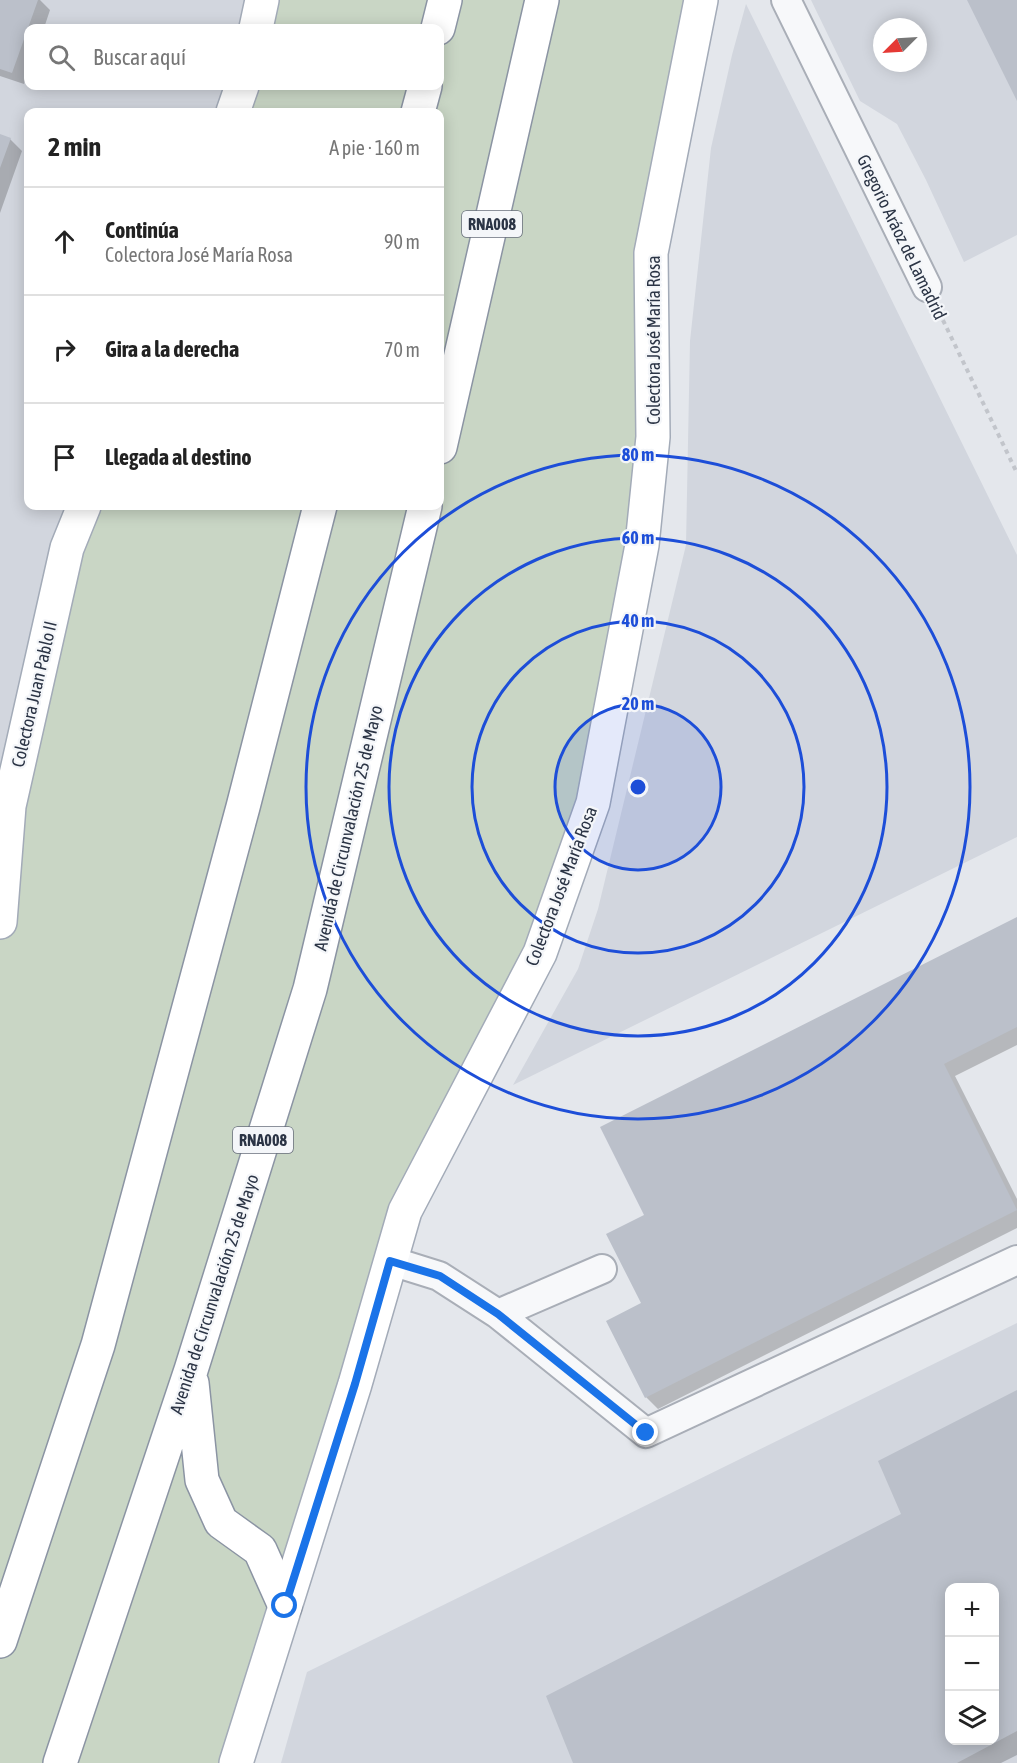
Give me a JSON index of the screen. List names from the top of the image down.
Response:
{
  "streets": {
    "main road": [
      "RNA008",
      "Colectora José María Rosa",
      "Colectora Juan Pablo II",
      "Avenida de Circunvalación 25 de Mayo"
    ],
    "lane": ["Gregorio Aráoz de Lamadrid"]
  },
  "north": "bottom left",
  "page": {
    "search": "Buscar aquí",
    "heading": ["2 min", "A pie · 160 m"],
    "list": [
      ["Continúa", "Colectora José María Rosa", "90 m"],
      ["Gira a la derecha", "70 m"],
      "Llegada al destino"
    ],
    "map_buttons": ["+", "−"]
  },
  "rings": [
    "80 m",
    "60 m",
    "40 m",
    "20 m"
  ]
}
